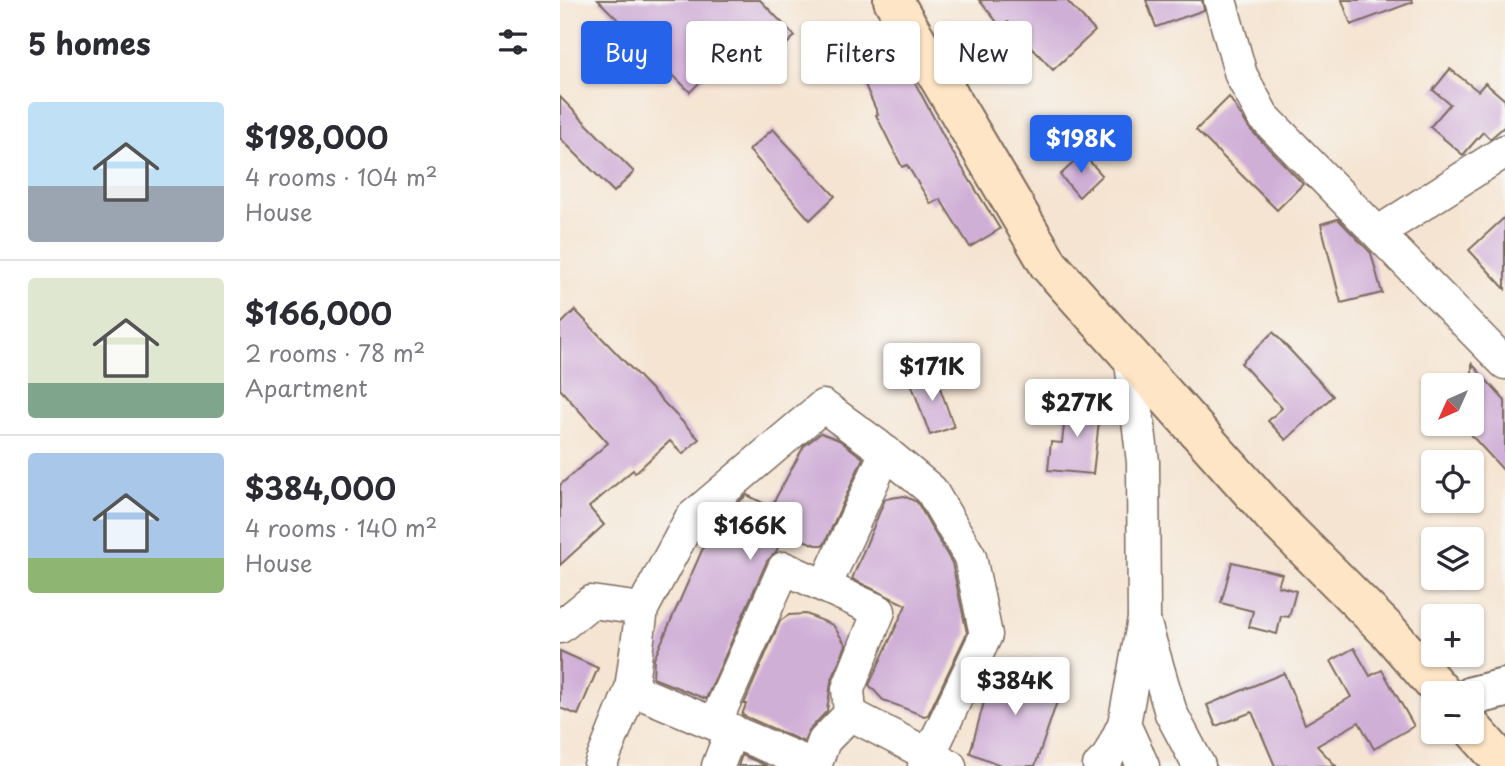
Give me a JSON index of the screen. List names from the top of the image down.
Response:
{
  "north": "bottom left",
  "page": {
    "heading": "5 homes",
    "chip": [
      "Buy",
      "Rent",
      "Filters",
      "New"
    ],
    "list": [
      {
        "name": "$198,000",
        "note": "4 rooms · 104 m² · House"
      },
      {
        "name": "$166,000",
        "note": "2 rooms · 78 m² · Apartment"
      },
      {
        "name": "$384,000",
        "note": "4 rooms · 140 m² · House"
      }
    ],
    "price": [
      "$198K",
      "$171K",
      "$277K",
      "$166K",
      "$384K"
    ],
    "map_buttons": ["+", "−"]
  }
}
